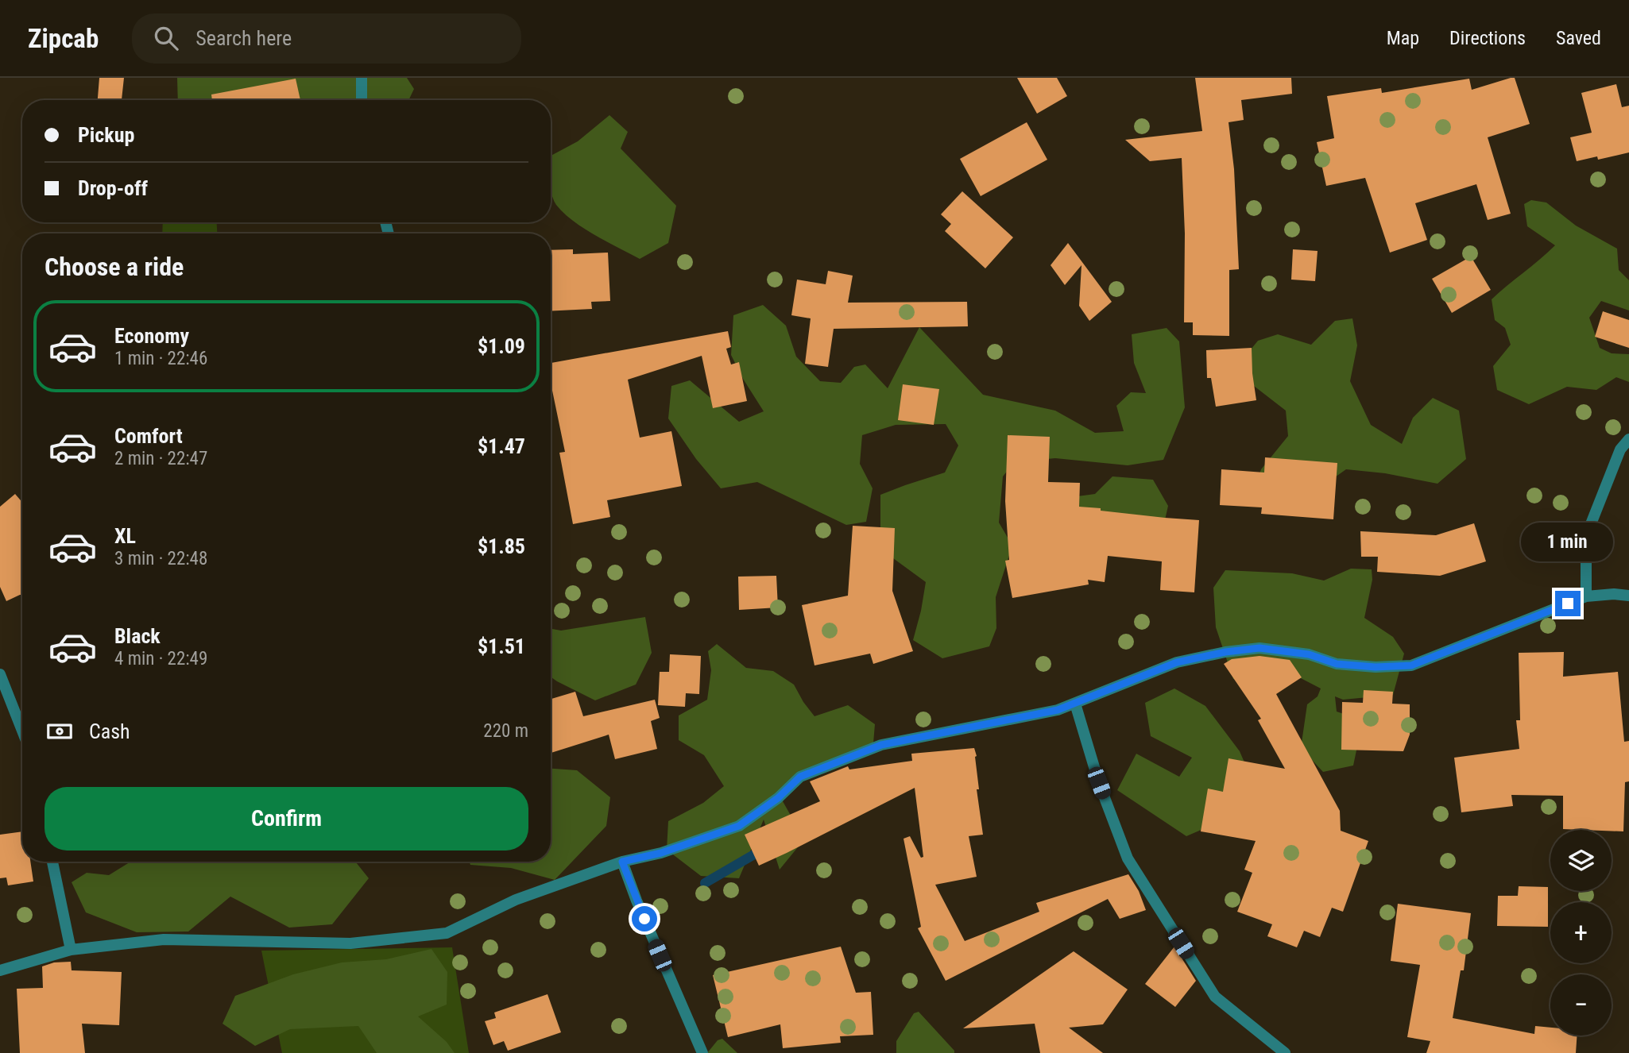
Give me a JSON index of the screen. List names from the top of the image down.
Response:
{
  "page": {
    "header": "Zipcab",
    "search": "Search here",
    "nav": ["Map", "Directions", "Saved"],
    "banner": ["Pickup", "Drop-off"],
    "heading": "Choose a ride",
    "list": [
      {
        "name": "Economy",
        "note": "1 min · 22:46",
        "value": "$1.09"
      },
      {
        "name": "Comfort",
        "note": "2 min · 22:47",
        "value": "$1.47"
      },
      {
        "name": "XL",
        "note": "3 min · 22:48",
        "value": "$1.85"
      },
      {
        "name": "Black",
        "note": "4 min · 22:49",
        "value": "$1.51"
      }
    ],
    "bubble": "1 min",
    "pay": ["Cash", "220 m"],
    "buttons": "Confirm",
    "map_buttons": ["+", "−"]
  }
}
